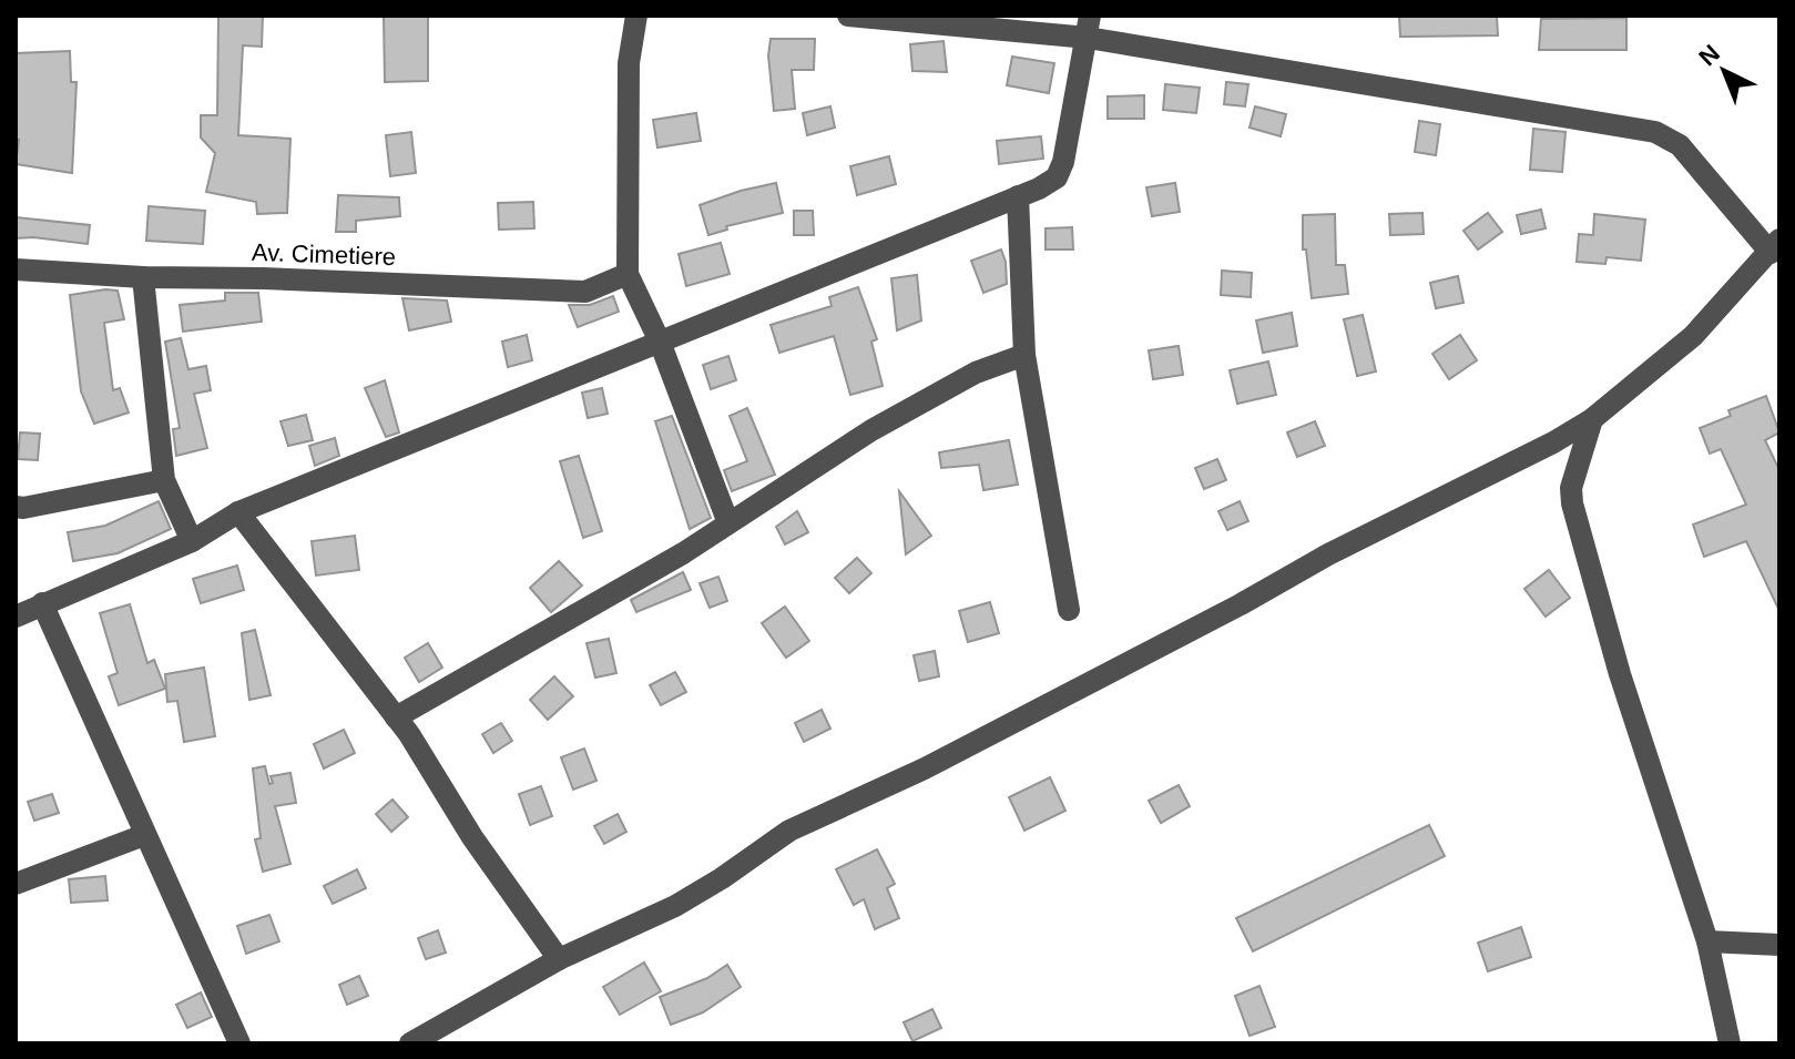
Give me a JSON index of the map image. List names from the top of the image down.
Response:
{
  "streets": {
    "street": ["Av. Cimetiere"]
  },
  "north": "top left"
}
